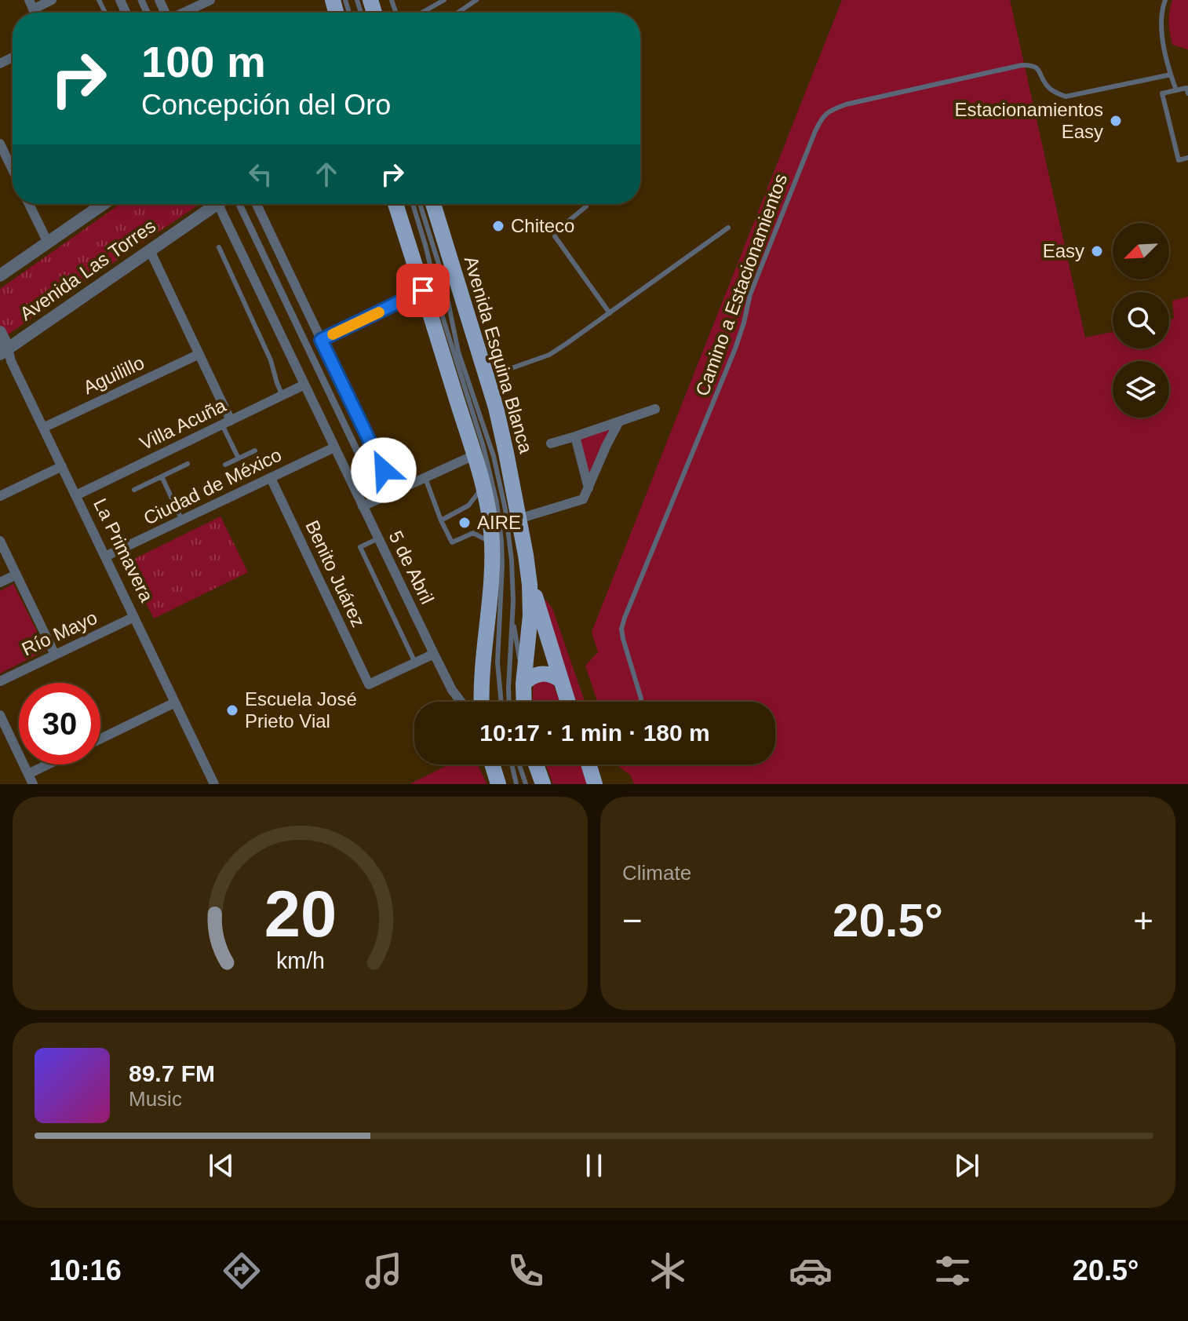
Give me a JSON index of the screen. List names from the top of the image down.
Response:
{
  "streets": {
    "main road": ["Avenida Esquina Blanca"],
    "street": [
      "Avenida Las Torres",
      "Aguilillo",
      "Villa Acuña",
      "Ciudad de México",
      "La Primavera",
      "5 de Abril",
      "Benito Juárez",
      "Río Mayo"
    ],
    "lane": ["Camino a Estacionamientos"]
  },
  "crossings": [
    ["Avenida Las Torres", "La Primavera"],
    ["Aguilillo", "La Primavera"],
    ["Villa Acuña", "La Primavera"],
    ["Villa Acuña", "5 de Abril"],
    ["Ciudad de México", "La Primavera"],
    ["Ciudad de México", "5 de Abril"],
    ["Ciudad de México", "Benito Juárez"],
    ["La Primavera", "Río Mayo"]
  ],
  "places": [
    "Estacionamientos Easy",
    "Chiteco",
    "Easy",
    "AIRE",
    "Escuela José Prieto Vial"
  ],
  "north": "bottom left",
  "page": {
    "turn": ["100 m", "Concepción del Oro"],
    "limit": "30",
    "trip": "10:17 · 1 min · 180 m",
    "tile": "Climate",
    "heat": ["−", "20.5°", "+"],
    "song": ["89.7 FM", "Music"],
    "tabs": ["10:16", "20.5°"],
    "gauge": ["20", "km/h"]
  }
}
